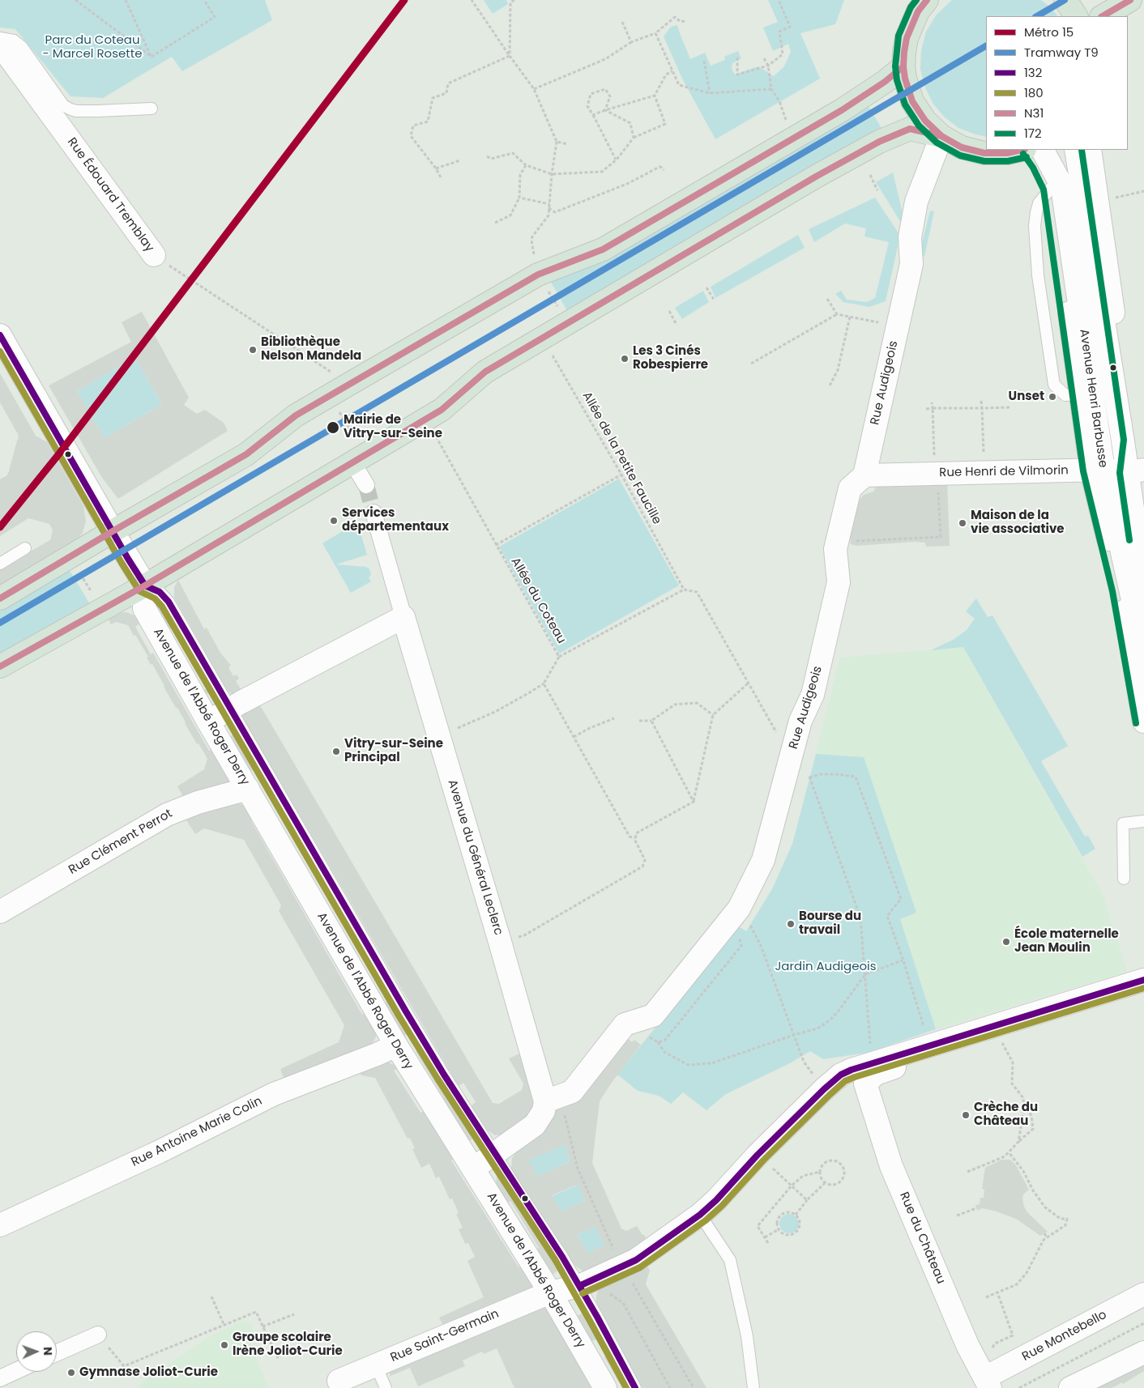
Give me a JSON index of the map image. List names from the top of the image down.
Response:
{
  "streets": {
    "street": [
      "Rue Édouard Tremblay",
      "Rue Audigeois",
      "Avenue Henri Barbusse",
      "Rue Henri de Vilmorin",
      "Avenue de l'Abbé Roger Derry",
      "Rue Clément Perrot",
      "Avenue du Général Leclerc",
      "Rue Antoine Marie Colin",
      "Rue du Château",
      "Rue Saint-Germain",
      "Rue Montebello"
    ],
    "path": ["Allée de la Petite Faucille", "Allée du Coteau"]
  },
  "crossings": [
    ["Rue Audigeois", "Rue Henri de Vilmorin"],
    ["Rue Audigeois", "Avenue du Général Leclerc"],
    ["Avenue Henri Barbusse", "Rue Henri de Vilmorin"],
    ["Avenue de l'Abbé Roger Derry", "Rue Clément Perrot"],
    ["Avenue de l'Abbé Roger Derry", "Rue Antoine Marie Colin"],
    ["Avenue de l'Abbé Roger Derry", "Rue Saint-Germain"],
    ["Rue du Château", "Rue Saint-Germain"],
    ["Rue du Château", "Rue Montebello"]
  ],
  "parks": ["Parc du Coteau - Marcel Rosette", "Jardin Audigeois"],
  "places": [
    "Bibliothèque Nelson Mandela",
    "Les 3 Cinés Robespierre",
    "Unset",
    "Mairie de Vitry-sur-Seine",
    "Services départementaux",
    "Maison de la vie associative",
    "Vitry-sur-Seine Principal",
    "Bourse du travail",
    "École maternelle Jean Moulin",
    "Crèche du Château",
    "Groupe scolaire Irène Joliot-Curie",
    "Gymnase Joliot-Curie"
  ],
  "lines": [
    "metro line 15",
    "tram line T9",
    "transit line N31",
    "transit line 172",
    "transit line 132",
    "transit line 180"
  ],
  "legend": [
    "Métro 15",
    "Tramway T9",
    "132",
    "180",
    "N31",
    "172"
  ],
  "north": "right"
}
